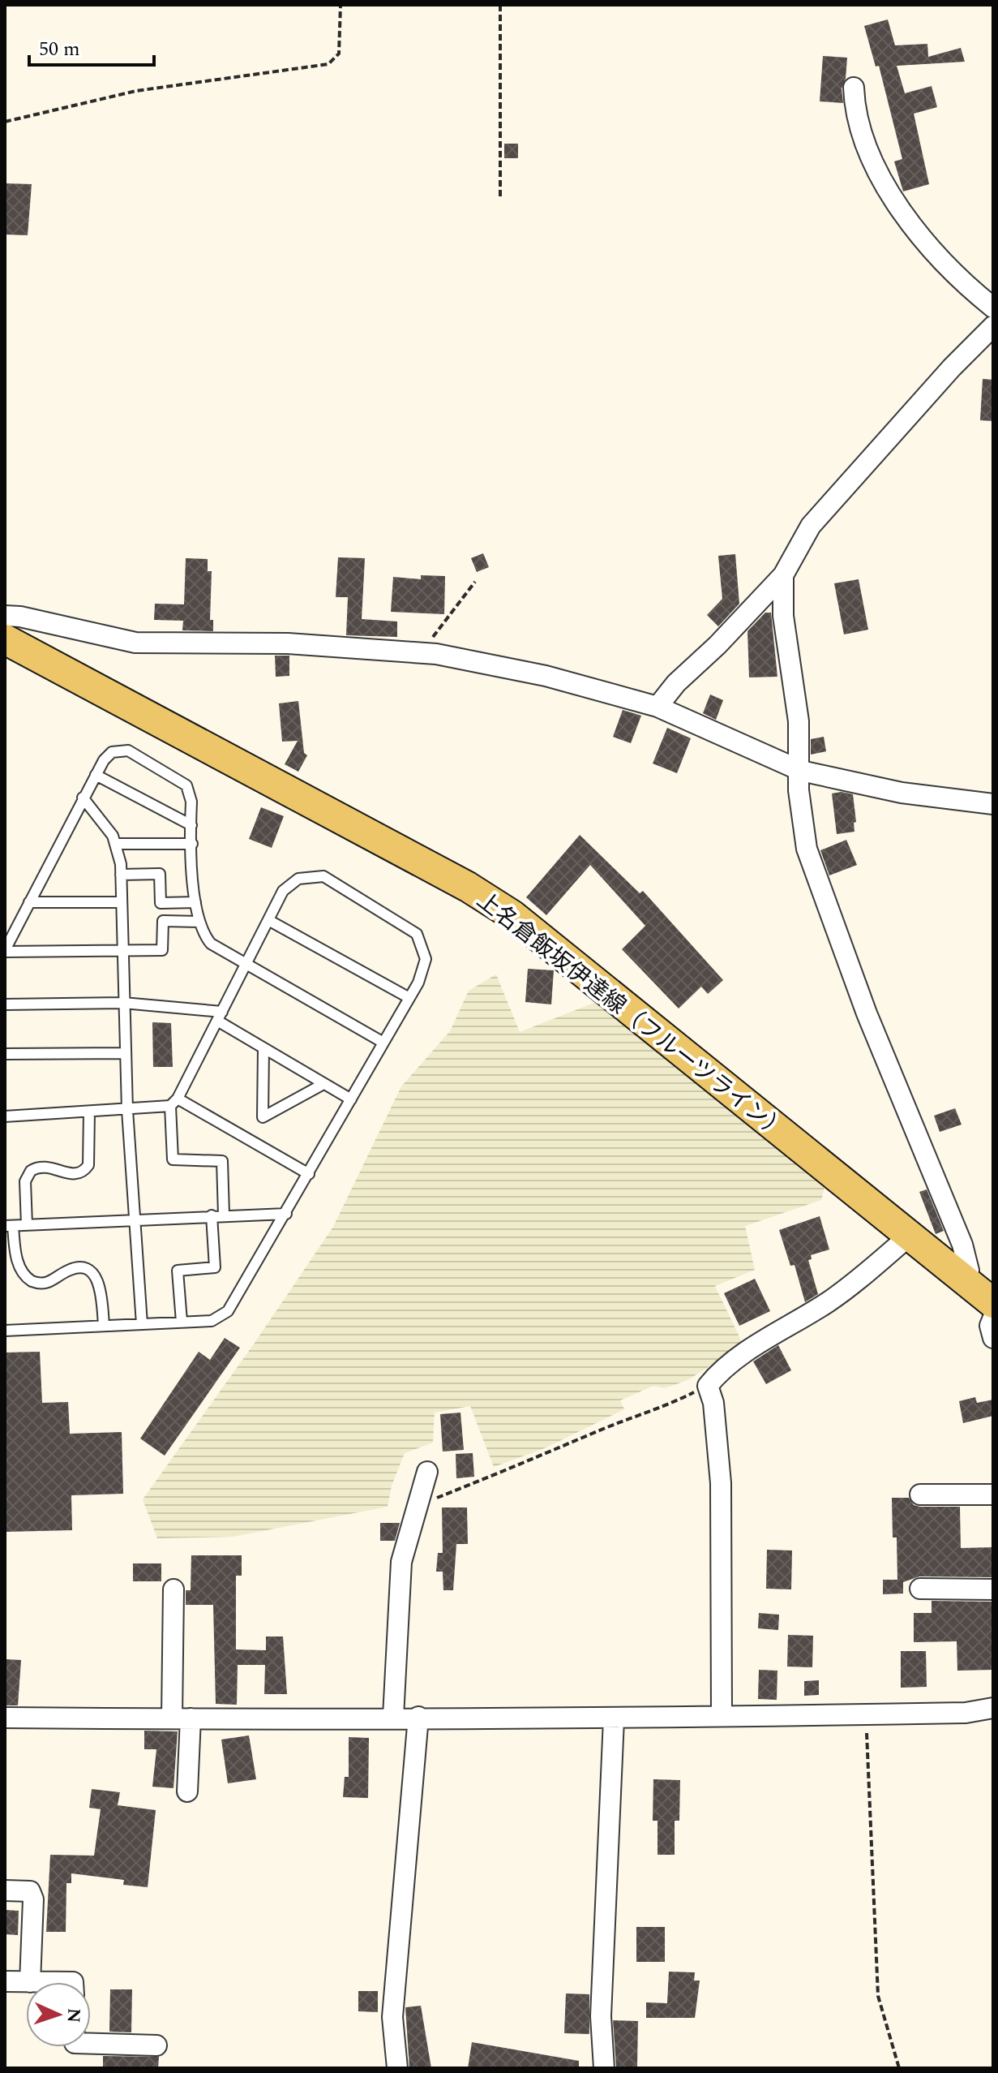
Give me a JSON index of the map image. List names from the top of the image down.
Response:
{
  "streets": {
    "main road": ["上名倉飯坂伊達線（フルーツライン）"]
  },
  "scale_bar": "50 m",
  "north": "right"
}
